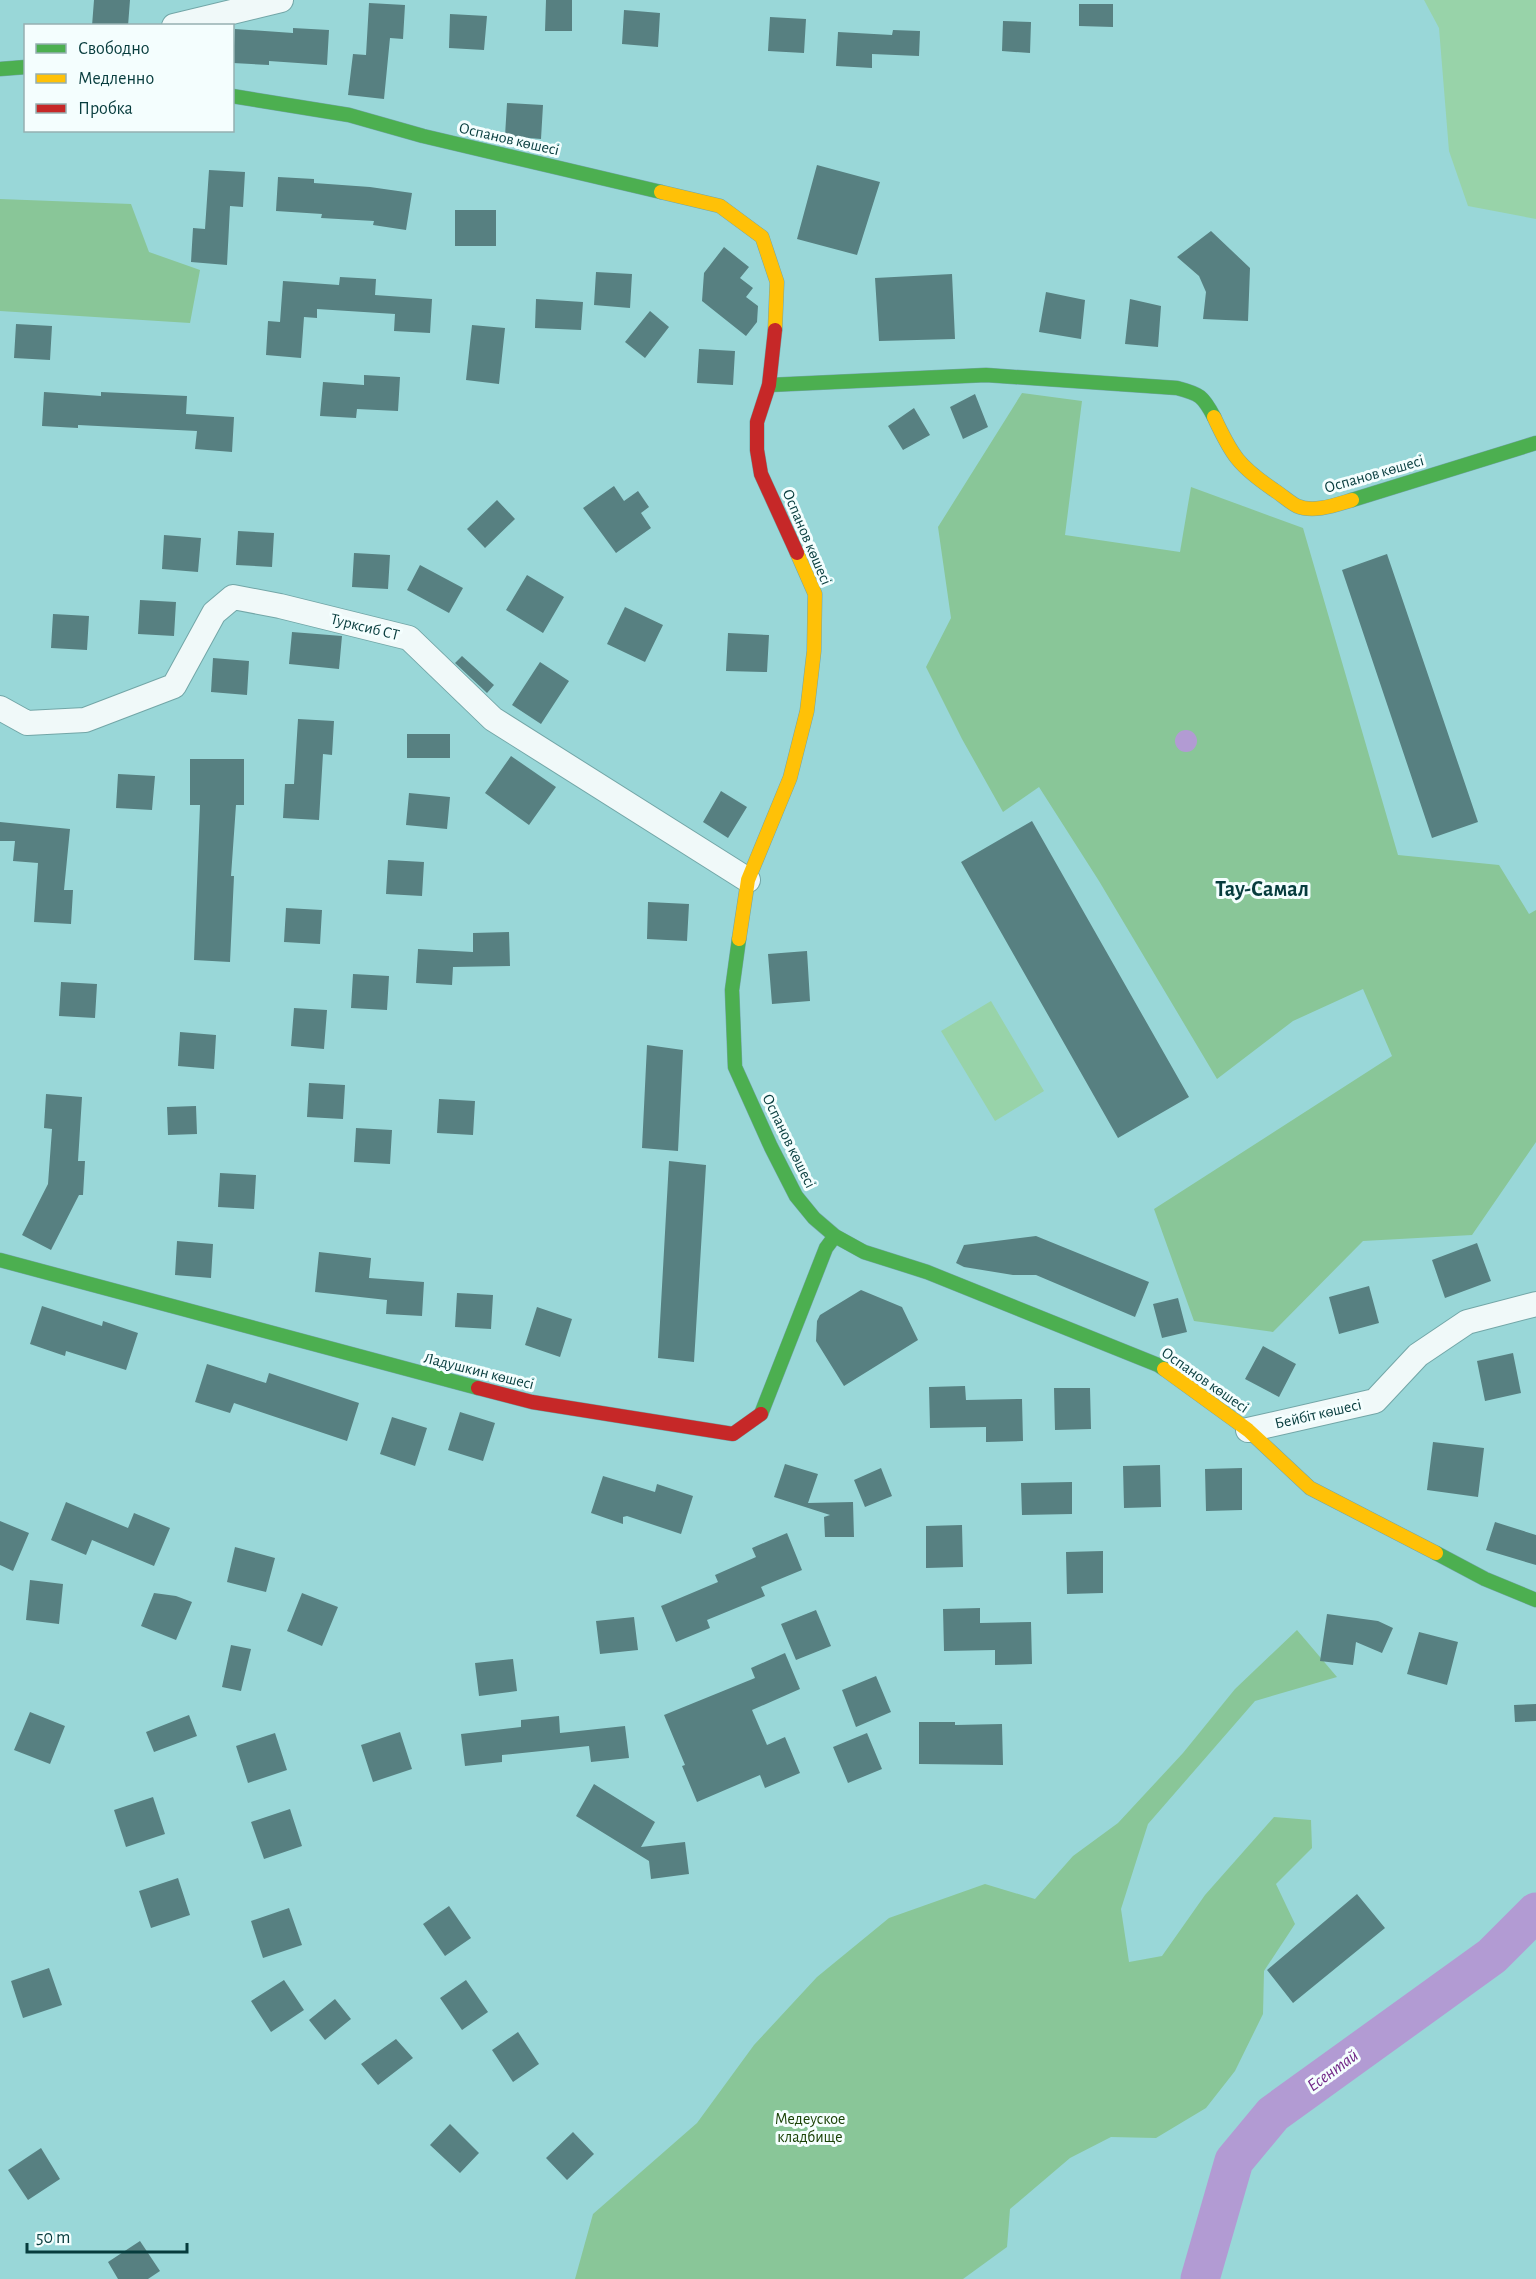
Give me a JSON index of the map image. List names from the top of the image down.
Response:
{
  "streets": {
    "street": [
      "Оспанов көшесі",
      "Турксиб СТ",
      "Ладушкин көшесі",
      "Бейбіт көшесі"
    ]
  },
  "crossings": [
    ["Оспанов көшесі", "Турксиб СТ"],
    ["Оспанов көшесі", "Ладушкин көшесі"],
    ["Оспанов көшесі", "Бейбіт көшесі"]
  ],
  "districts": ["Тау-Самал"],
  "water": ["Есентай"],
  "parks": ["Медеуское кладбище"],
  "legend": ["Свободно", "Медленно", "Пробка"],
  "scale_bar": "50 m"
}
